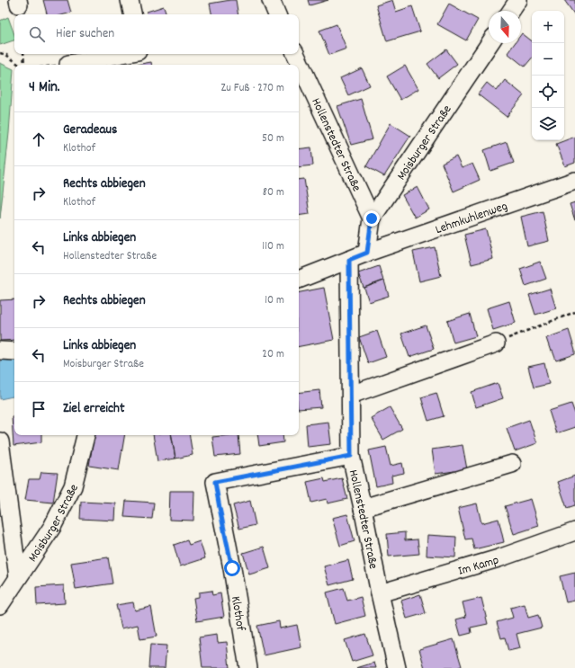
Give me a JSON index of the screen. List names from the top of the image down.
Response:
{
  "streets": {
    "street": [
      "Moisburger Straße",
      "Hollenstedter Straße",
      "Lehmkuhlenweg",
      "Im Kamp",
      "Klothof"
    ]
  },
  "crossings": [
    ["Moisburger Straße", "Hollenstedter Straße"],
    ["Moisburger Straße", "Lehmkuhlenweg"],
    ["Hollenstedter Straße", "Lehmkuhlenweg"],
    ["Hollenstedter Straße", "Im Kamp"],
    ["Hollenstedter Straße", "Klothof"]
  ],
  "north": "bottom",
  "page": {
    "map_buttons": ["+", "−"],
    "search": "Hier suchen",
    "heading": ["4 Min.", "Zu Fuß · 270 m"],
    "list": [
      ["Geradeaus", "Klothof", "50 m"],
      ["Rechts abbiegen", "Klothof", "80 m"],
      ["Links abbiegen", "Hollenstedter Straße", "110 m"],
      ["Rechts abbiegen", "10 m"],
      ["Links abbiegen", "Moisburger Straße", "20 m"],
      "Ziel erreicht"
    ]
  }
}
